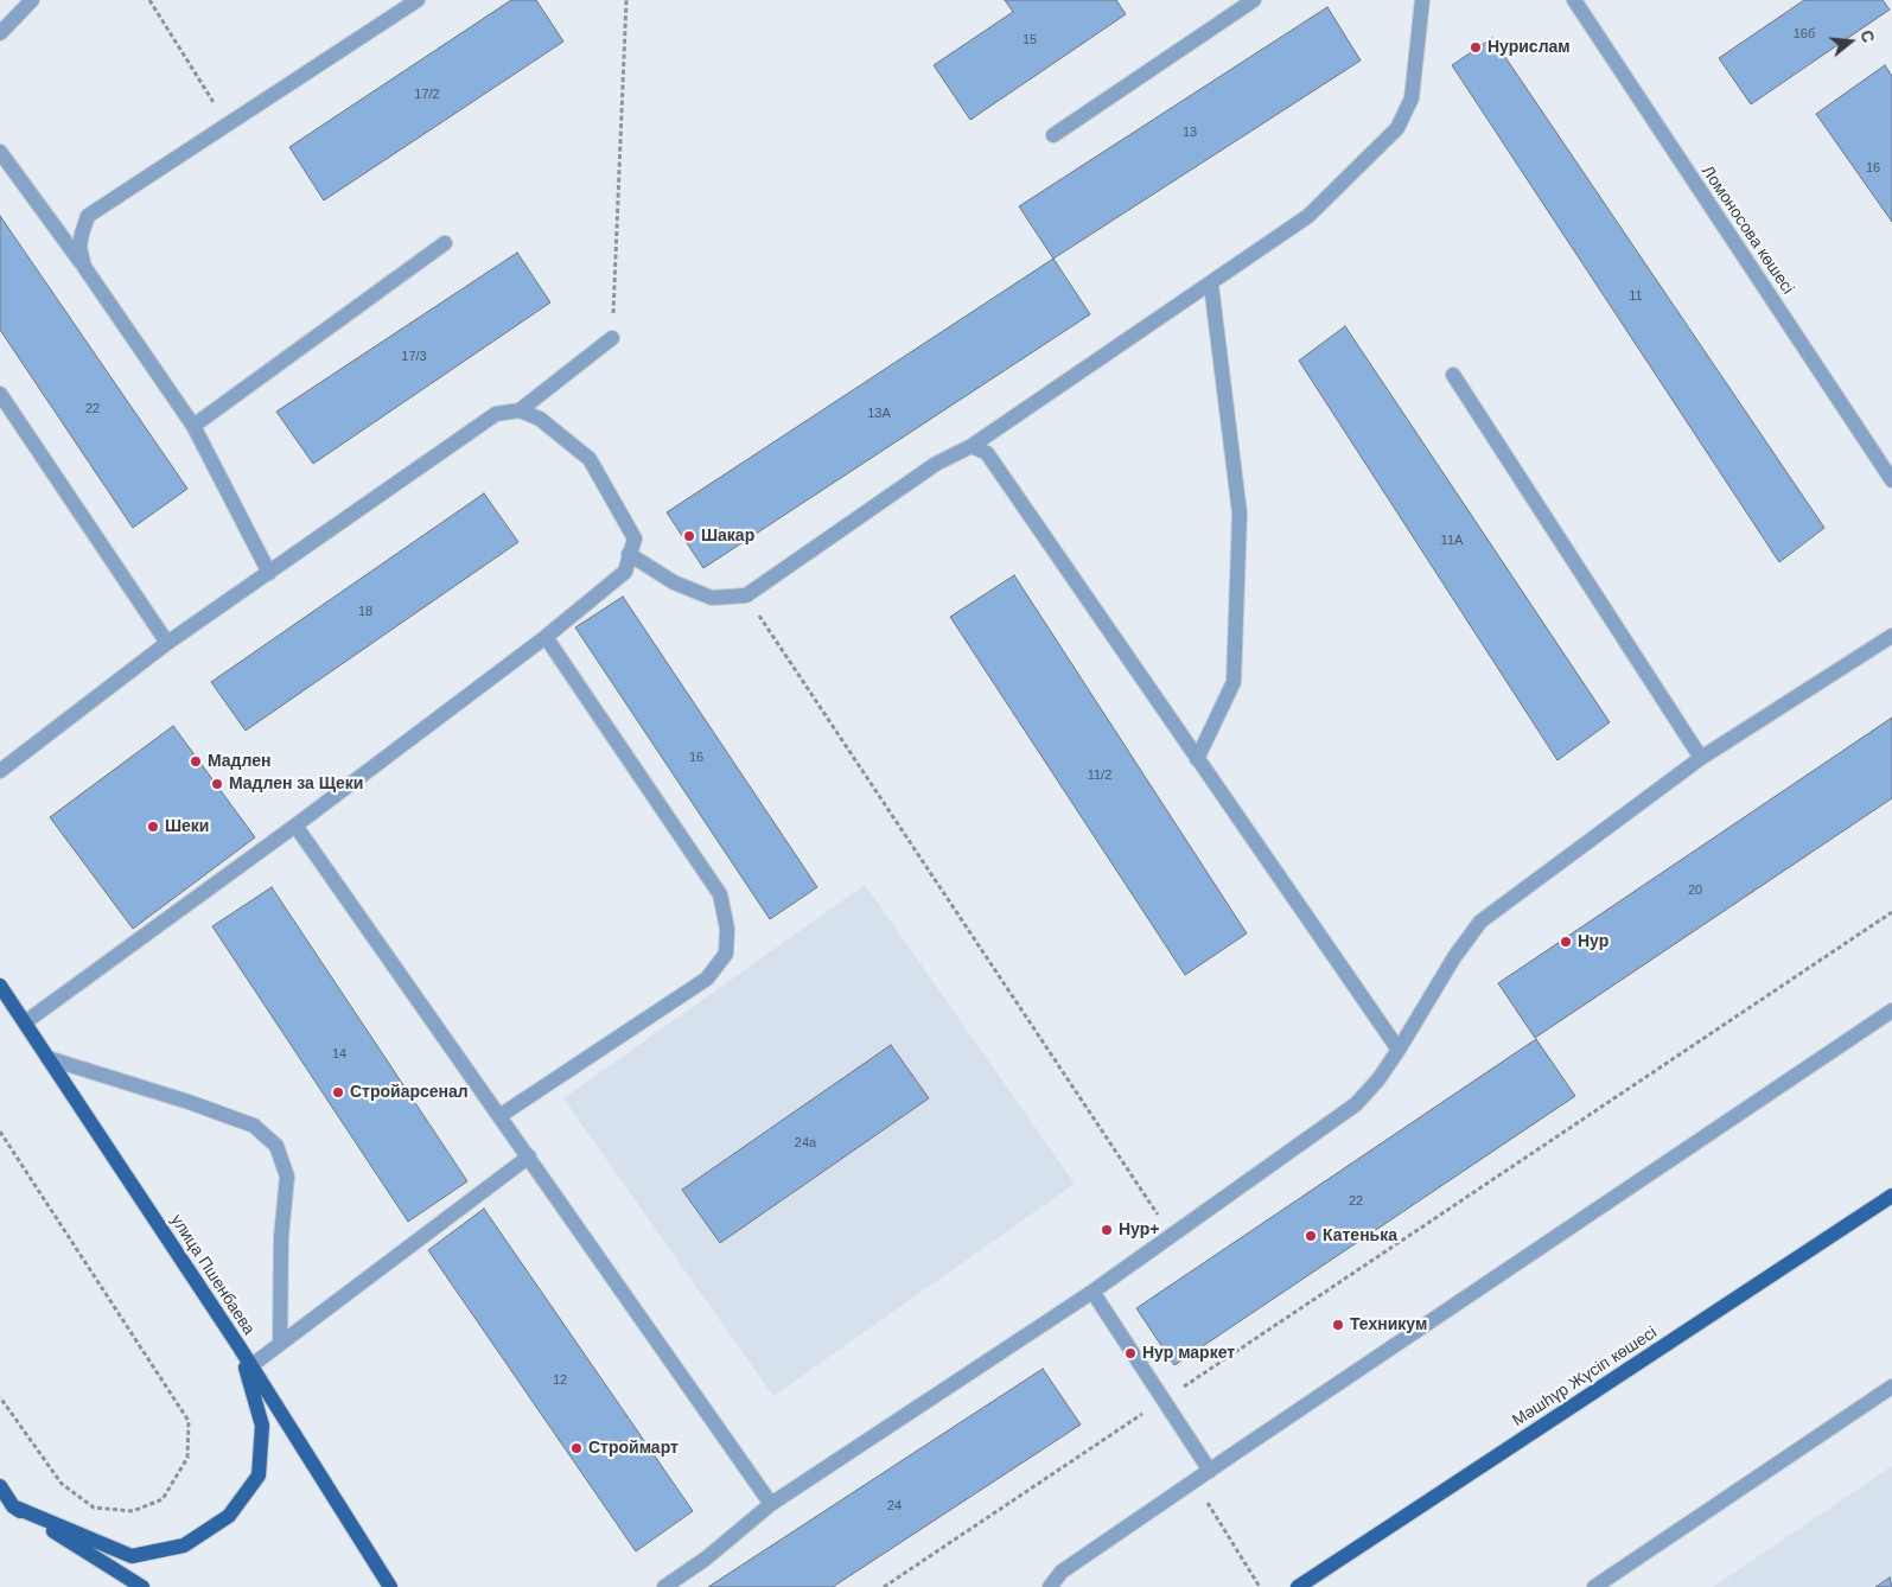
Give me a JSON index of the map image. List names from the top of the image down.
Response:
{
  "streets": {
    "main road": ["улица Пшенбаева", "Мәшһүр Жүсіп көшесі"],
    "street": ["Ломоносова көшесі"]
  },
  "places": [
    "Нурислам",
    "Шакар",
    "Мадлен",
    "Мадлен за Щеки",
    "Шеки",
    "Нур",
    "Стройарсенал",
    "Нур+",
    "Катенька",
    "Техникум",
    "Нур маркет",
    "Строймарт"
  ],
  "house_numbers": [
    "16б",
    "15",
    "17/2",
    "13",
    "16",
    "11",
    "17/3",
    "22",
    "13А",
    "11А",
    "18",
    "16",
    "11/2",
    "20",
    "14",
    "24а",
    "22",
    "12",
    "24"
  ],
  "north": "right"
}
